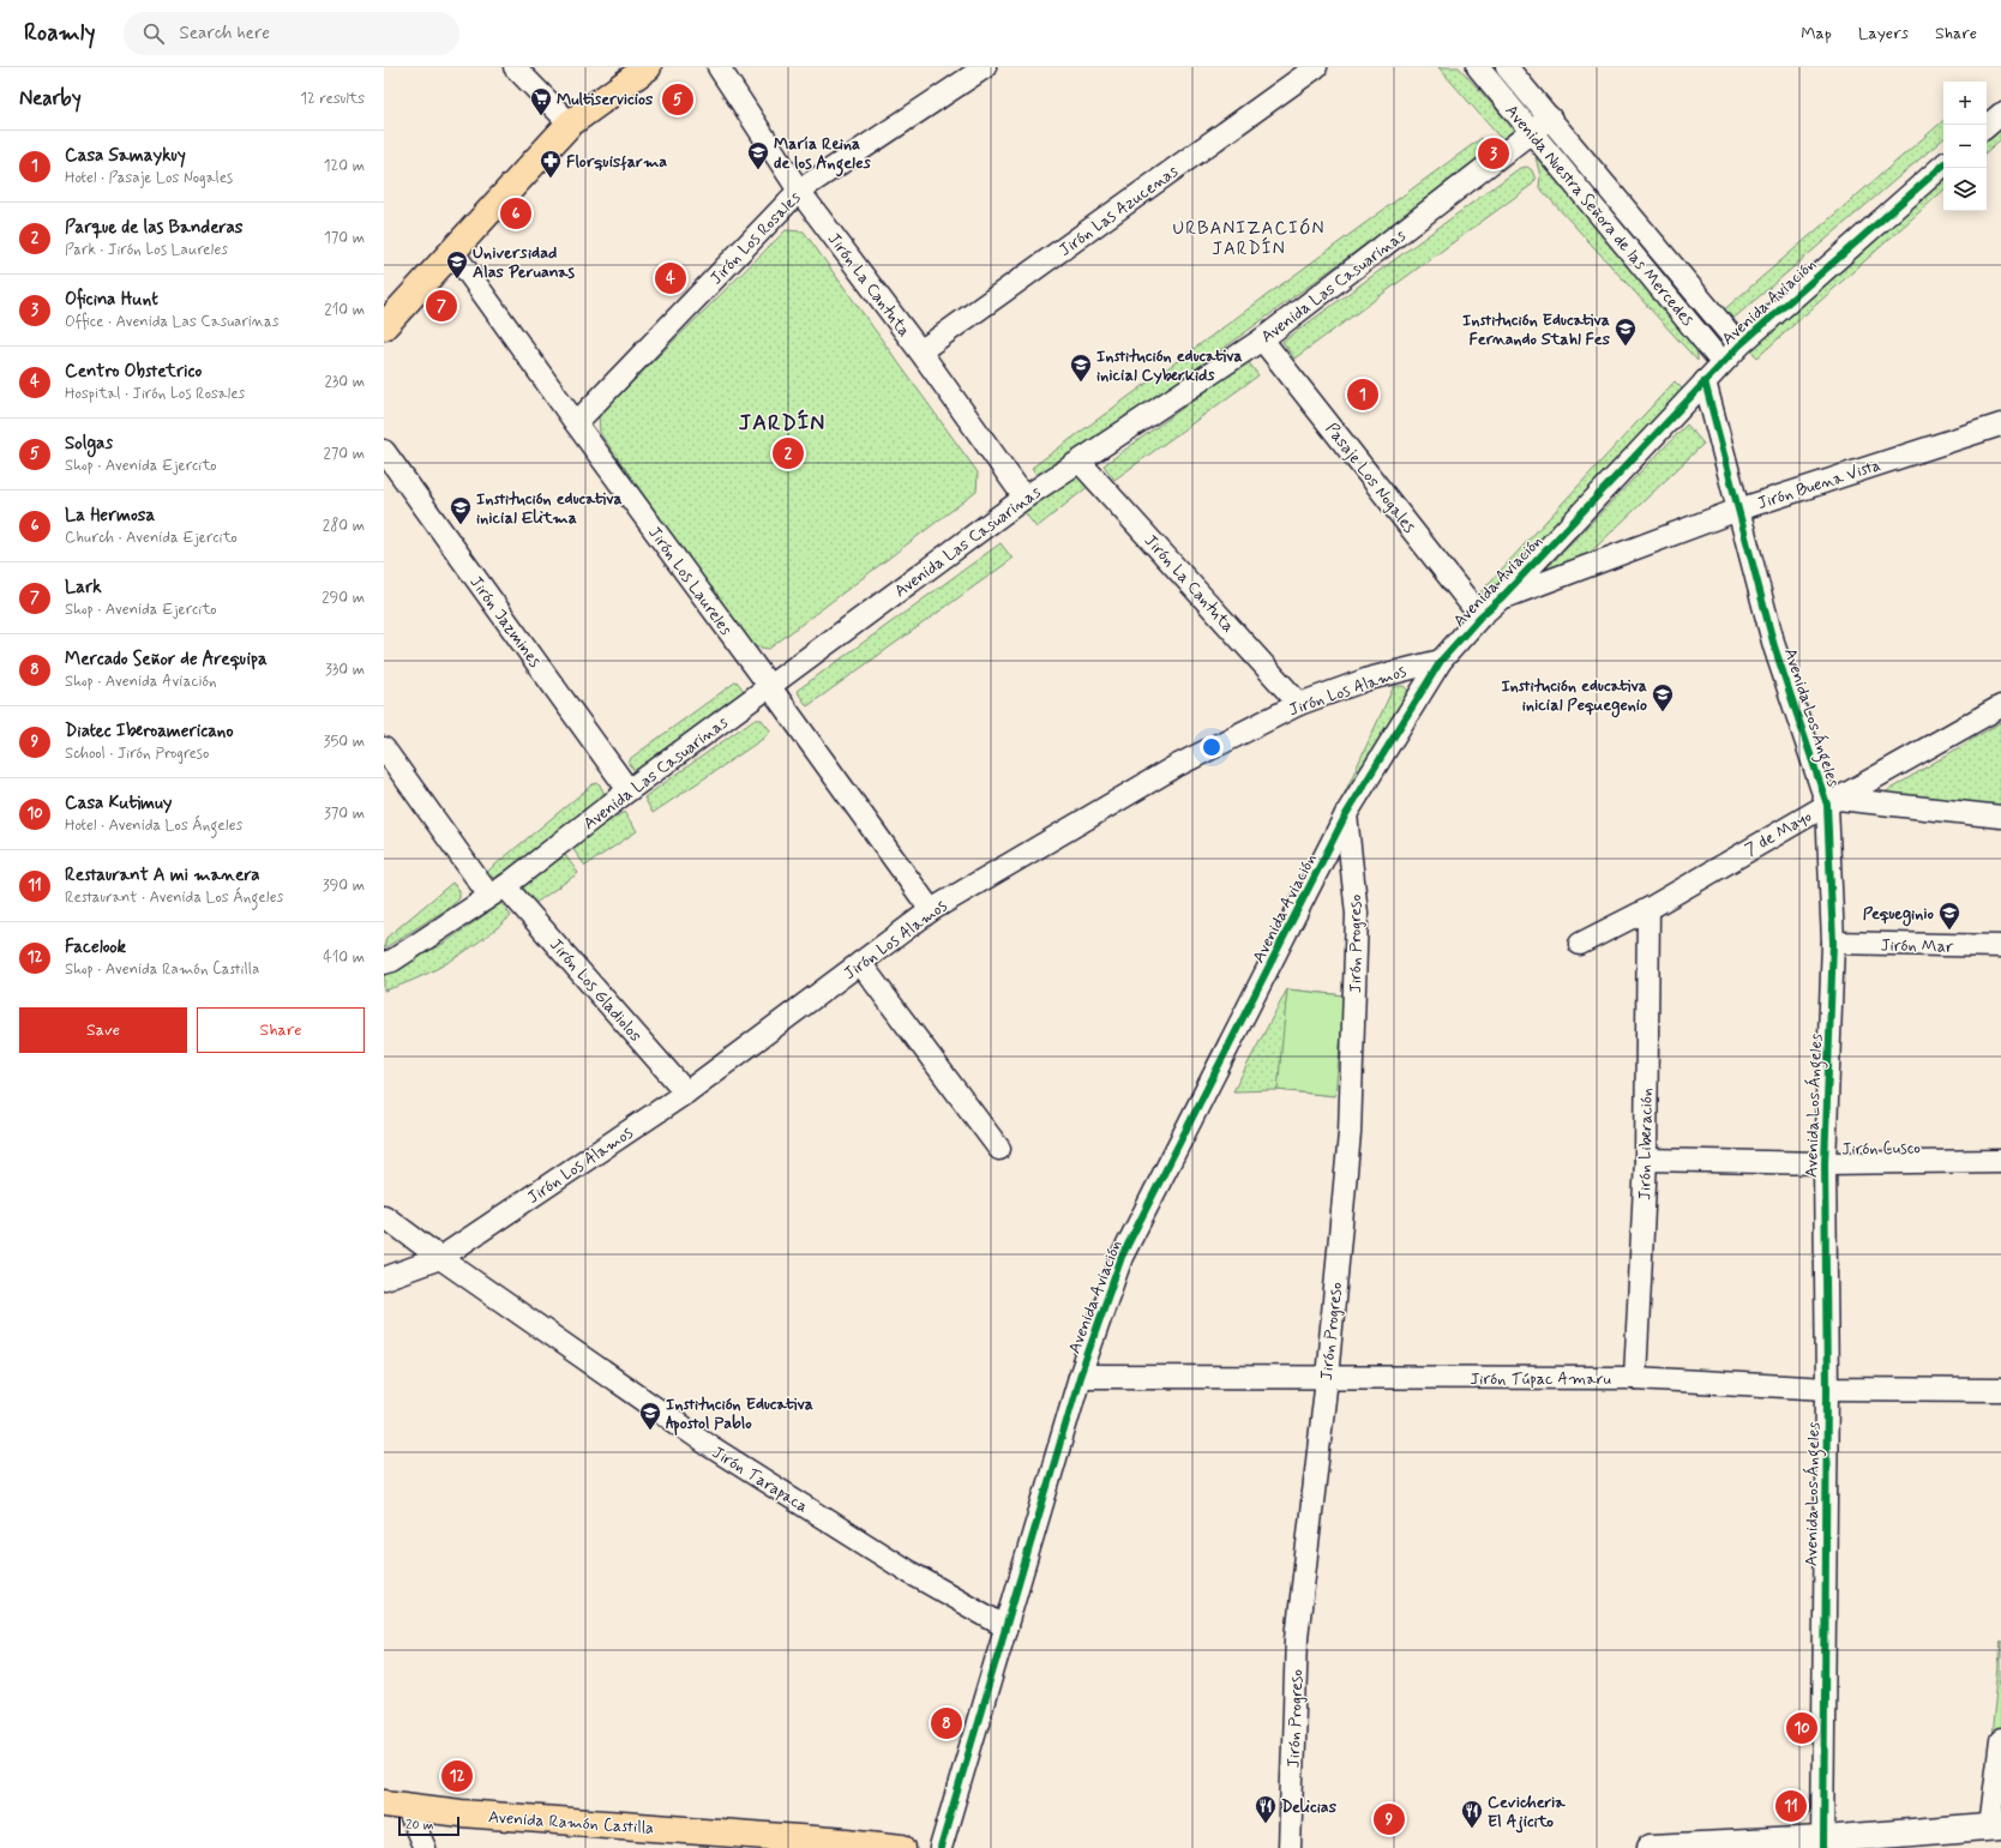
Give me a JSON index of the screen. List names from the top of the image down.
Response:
{
  "streets": {
    "highway": ["Avenida Ramón Castilla"],
    "street": [
      "Jirón Las Azucenas",
      "Avenida Nuestra Señora de las Mercedes",
      "Jirón Los Rosales",
      "Jirón La Cantuta",
      "Avenida Las Casuarinas",
      "Avenida Aviación",
      "Pasaje Los Nogales",
      "Jirón Buena Vista",
      "Jirón Los Laureles",
      "Jirón Jazmines",
      "Jirón Los Alamos",
      "Avenida Los Ángeles",
      "7 de Mayo",
      "Jirón Progreso",
      "Jirón Mar",
      "Jirón Los Gladiolos",
      "Jirón Liberación",
      "Jirón Cusco",
      "Jirón Túpac Amaru",
      "Jirón Tarapaca"
    ]
  },
  "crossings": [
    ["Jirón Las Azucenas", "Jirón La Cantuta"],
    ["Avenida Nuestra Señora de las Mercedes", "Avenida Las Casuarinas"],
    ["Avenida Nuestra Señora de las Mercedes", "Avenida Aviación"],
    ["Jirón Los Rosales", "Jirón La Cantuta"],
    ["Jirón Los Rosales", "Jirón Los Laureles"],
    ["Jirón La Cantuta", "Avenida Las Casuarinas"],
    ["Jirón La Cantuta", "Jirón Los Alamos"],
    ["Avenida Las Casuarinas", "Pasaje Los Nogales"],
    ["Avenida Las Casuarinas", "Jirón Los Laureles"],
    ["Avenida Las Casuarinas", "Jirón Jazmines"],
    ["Avenida Las Casuarinas", "Jirón Los Gladiolos"],
    ["Avenida Aviación", "Pasaje Los Nogales"],
    ["Avenida Aviación", "Jirón Buena Vista"],
    ["Avenida Aviación", "Jirón Los Alamos"],
    ["Avenida Aviación", "Avenida Los Ángeles"],
    ["Avenida Aviación", "Jirón Progreso"],
    ["Avenida Aviación", "Jirón Túpac Amaru"],
    ["Avenida Aviación", "Jirón Tarapaca"],
    ["Jirón Buena Vista", "Avenida Los Ángeles"],
    ["Jirón Los Laureles", "Jirón Los Alamos"],
    ["Jirón Los Alamos", "Jirón Los Gladiolos"],
    ["Jirón Los Alamos", "Jirón Tarapaca"],
    ["Avenida Los Ángeles", "7 de Mayo"],
    ["Avenida Los Ángeles", "Jirón Mar"],
    ["Avenida Los Ángeles", "Jirón Cusco"],
    ["Avenida Los Ángeles", "Jirón Túpac Amaru"],
    ["7 de Mayo", "Jirón Liberación"],
    ["Jirón Progreso", "Jirón Túpac Amaru"],
    ["Jirón Liberación", "Jirón Cusco"],
    ["Jirón Liberación", "Jirón Túpac Amaru"]
  ],
  "districts": ["URBANIZACIÓN JARDÍN", "JARDÍN"],
  "places": {
    "supermarket": ["Multiservicios"],
    "school or university": [
      "María Reina de los Angeles",
      "Universidad Alas Peruanas",
      "Institución Educativa Fernando Stahl Fes",
      "Institución educativa inicial Cyberkids",
      "Institución educativa inicial Elitma",
      "Institución educativa inicial Pequegenio",
      "Pequeginio",
      "Institución Educativa Apostol Pablo"
    ],
    "pharmacy": ["Florquisfarma"],
    "restaurant": ["Delicias", "Cevicheria El Ajicito"]
  },
  "scale_bar": "20 m",
  "page": {
    "header": "Roamly",
    "search": "Search here",
    "nav": ["Map", "Layers", "Share"],
    "heading": ["Nearby", "12 results"],
    "map_buttons": ["+", "−"],
    "pins": [
      "5",
      "3",
      "6",
      "4",
      "7",
      "1",
      "2",
      "8",
      "10",
      "12",
      "11",
      "9"
    ],
    "list": [
      {
        "mark": "1",
        "name": "Casa Samaykuy",
        "note": "Hotel · Pasaje Los Nogales",
        "value": "120 m"
      },
      {
        "mark": "2",
        "name": "Parque de las Banderas",
        "note": "Park · Jirón Los Laureles",
        "value": "170 m"
      },
      {
        "mark": "3",
        "name": "Oficina Hunt",
        "note": "Office · Avenida Las Casuarinas",
        "value": "210 m"
      },
      {
        "mark": "4",
        "name": "Centro Obstetrico",
        "note": "Hospital · Jirón Los Rosales",
        "value": "230 m"
      },
      {
        "mark": "5",
        "name": "Solgas",
        "note": "Shop · Avenida Ejercito",
        "value": "270 m"
      },
      {
        "mark": "6",
        "name": "La Hermosa",
        "note": "Church · Avenida Ejercito",
        "value": "280 m"
      },
      {
        "mark": "7",
        "name": "Lark",
        "note": "Shop · Avenida Ejercito",
        "value": "290 m"
      },
      {
        "mark": "8",
        "name": "Mercado Señor de Arequipa",
        "note": "Shop · Avenida Aviación",
        "value": "330 m"
      },
      {
        "mark": "9",
        "name": "Diatec Iberoamericano",
        "note": "School · Jirón Progreso",
        "value": "350 m"
      },
      {
        "mark": "10",
        "name": "Casa Kutimuy",
        "note": "Hotel · Avenida Los Ángeles",
        "value": "370 m"
      },
      {
        "mark": "11",
        "name": "Restaurant A mi manera",
        "note": "Restaurant · Avenida Los Ángeles",
        "value": "390 m"
      },
      {
        "mark": "12",
        "name": "Facelook",
        "note": "Shop · Avenida Ramón Castilla",
        "value": "410 m"
      }
    ],
    "buttons": ["Save", "Share"],
    "scale": "20 m"
  }
}
